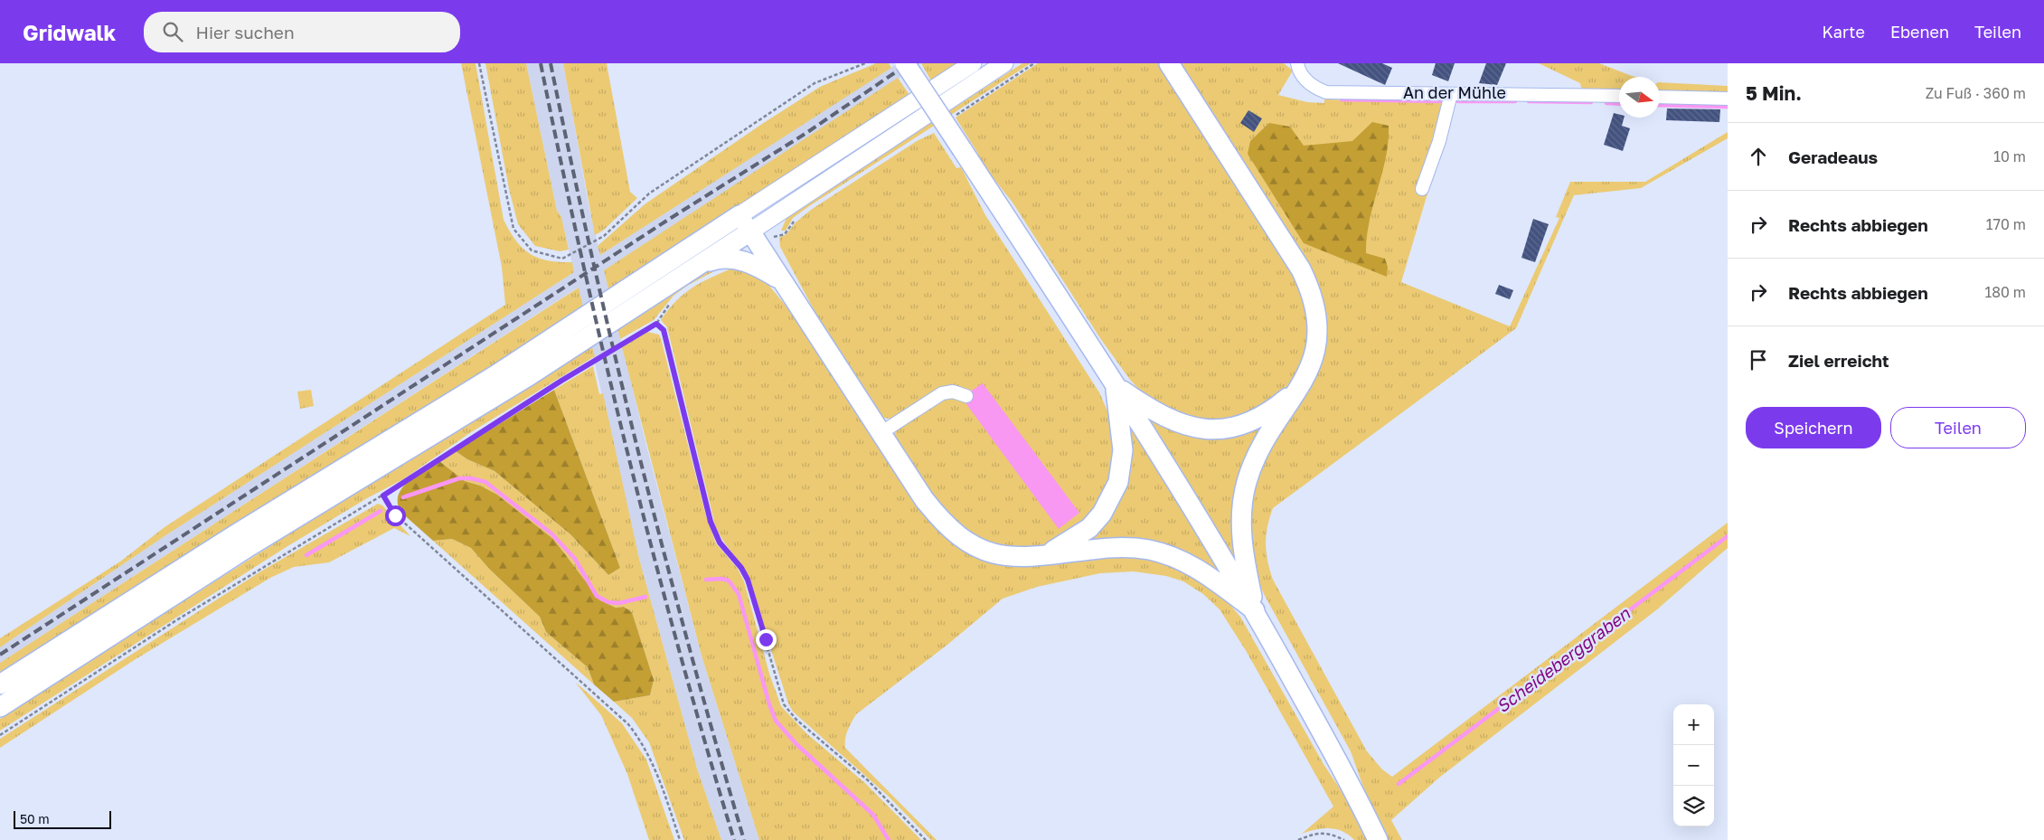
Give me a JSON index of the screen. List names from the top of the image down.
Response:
{
  "streets": {
    "street": ["An der Mühle"]
  },
  "water": ["Scheideberggraben"],
  "scale_bar": "50 m",
  "north": "right",
  "page": {
    "header": "Gridwalk",
    "search": "Hier suchen",
    "nav": ["Karte", "Ebenen", "Teilen"],
    "heading": ["5 Min.", "Zu Fuß · 360 m"],
    "list": [
      ["Geradeaus", "10 m"],
      ["Rechts abbiegen", "170 m"],
      ["Rechts abbiegen", "180 m"],
      "Ziel erreicht"
    ],
    "buttons": ["Speichern", "Teilen"],
    "map_buttons": ["+", "−"],
    "scale": "50 m"
  }
}
